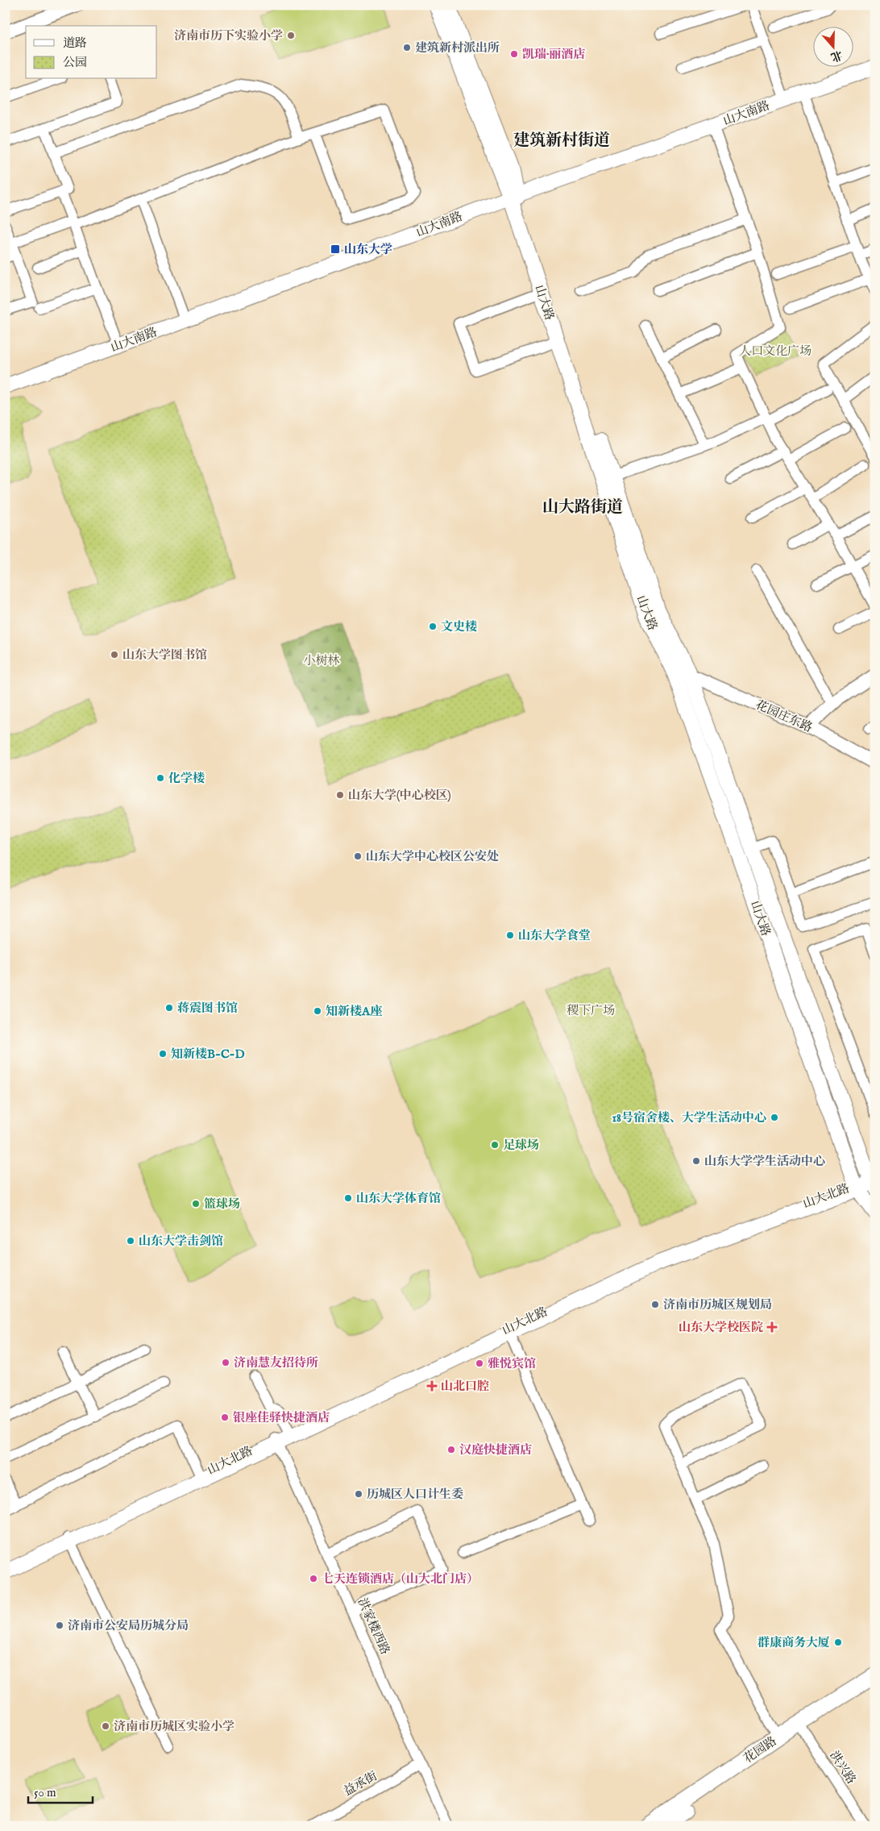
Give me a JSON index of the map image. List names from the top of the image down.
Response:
{
  "streets": {
    "main road": [
      "山大南路",
      "山大路",
      "山大北路",
      "花园路"
    ],
    "street": [
      "花园庄东路",
      "洪家楼西路",
      "洪兴路",
      "益承街"
    ]
  },
  "crossings": [
    ["山大南路", "山大路"],
    ["山大路", "花园庄东路"],
    ["山大路", "山大北路"],
    ["山大北路", "洪家楼西路"],
    ["洪家楼西路", "益承街"],
    ["花园路", "洪兴路"]
  ],
  "districts": ["建筑新村街道", "山大路街道"],
  "parks": ["人口文化广场", "小树林", "稷下广场"],
  "places": {
    "other": [
      "济南市历下实验小学",
      "建筑新村派出所",
      "凯瑞·丽酒店",
      "文史楼",
      "山东大学图书馆",
      "化学楼",
      "山东大学(中心校区)",
      "山东大学中心校区公安处",
      "山东大学食堂",
      "蒋震图书馆",
      "知新楼A座",
      "知新楼B-C-D",
      "18号宿舍楼、大学生活动中心",
      "足球场",
      "山东大学学生活动中心",
      "山东大学体育馆",
      "篮球场",
      "山东大学击剑馆",
      "济南市历城区规划局",
      "济南慧友招待所",
      "雅悦宾馆",
      "银座佳驿快捷酒店",
      "汉庭快捷酒店",
      "历城区人口计生委",
      "七天连锁酒店（山大北门店）",
      "济南市公安局历城分局",
      "群康商务大厦",
      "济南市历城区实验小学"
    ],
    "transit": ["山东大学"],
    "health": ["山东大学校医院", "山北口腔"]
  },
  "legend": ["道路", "公园"],
  "scale_bar": "50 m",
  "north": "bottom"
}
